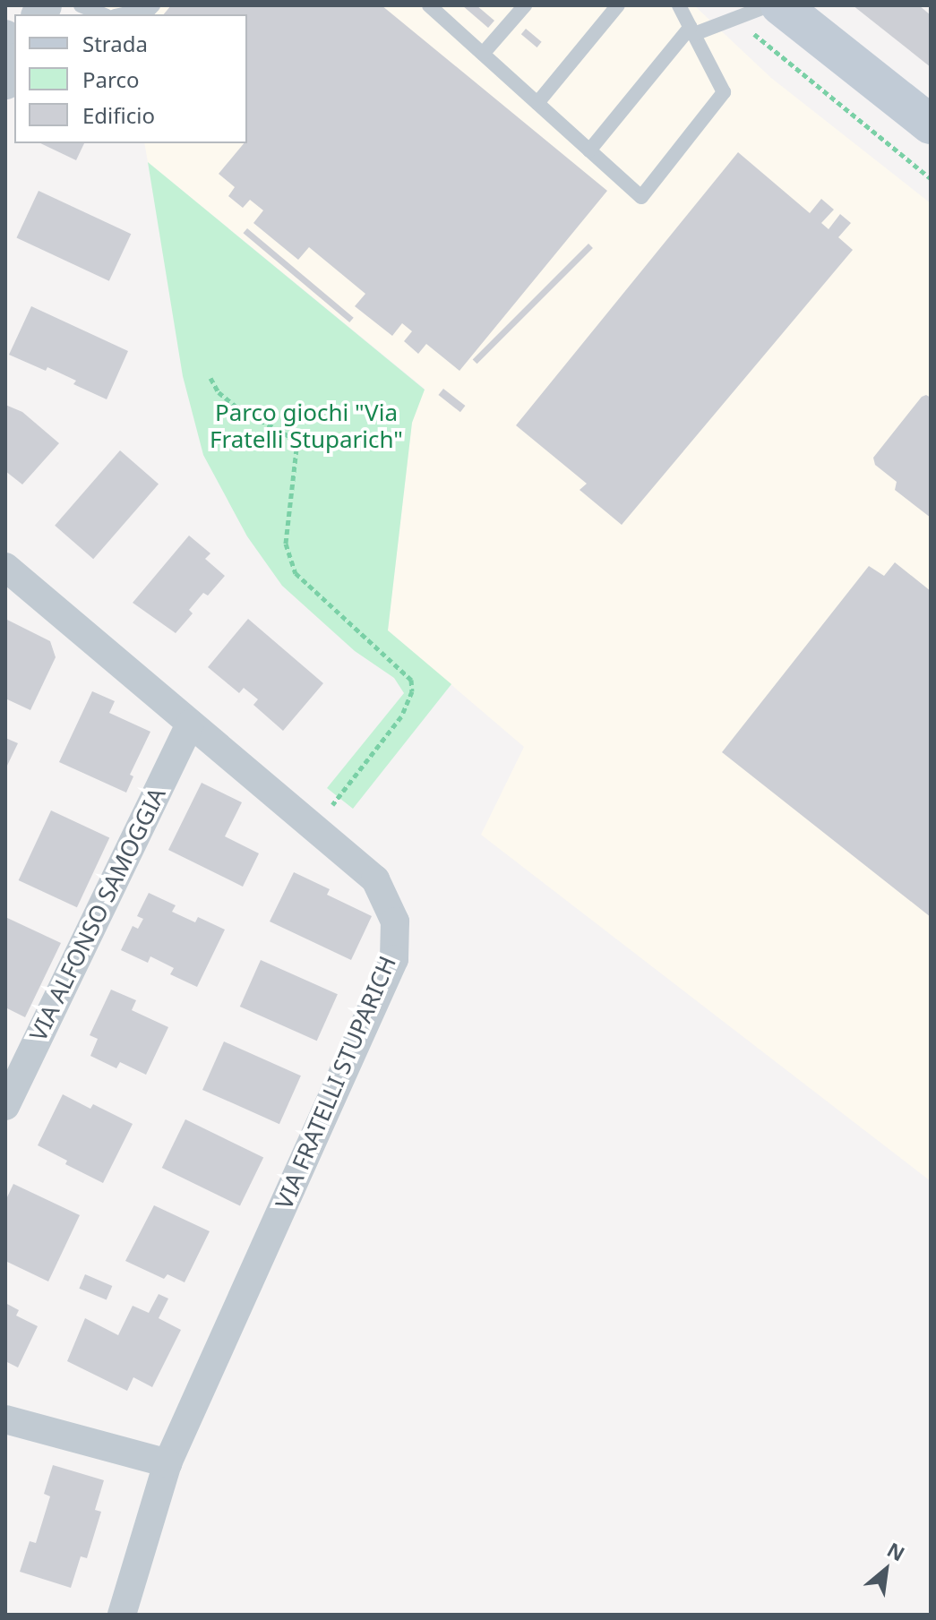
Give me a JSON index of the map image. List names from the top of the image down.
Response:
{
  "streets": {
    "street": ["VIA ALFONSO SAMOGGIA", "VIA FRATELLI STUPARICH"]
  },
  "crossings": [
    ["VIA ALFONSO SAMOGGIA", "VIA FRATELLI STUPARICH"]
  ],
  "parks": ["Parco giochi \"Via Fratelli Stuparich\""],
  "legend": ["Strada", "Parco", "Edificio"],
  "north": "top right"
}
